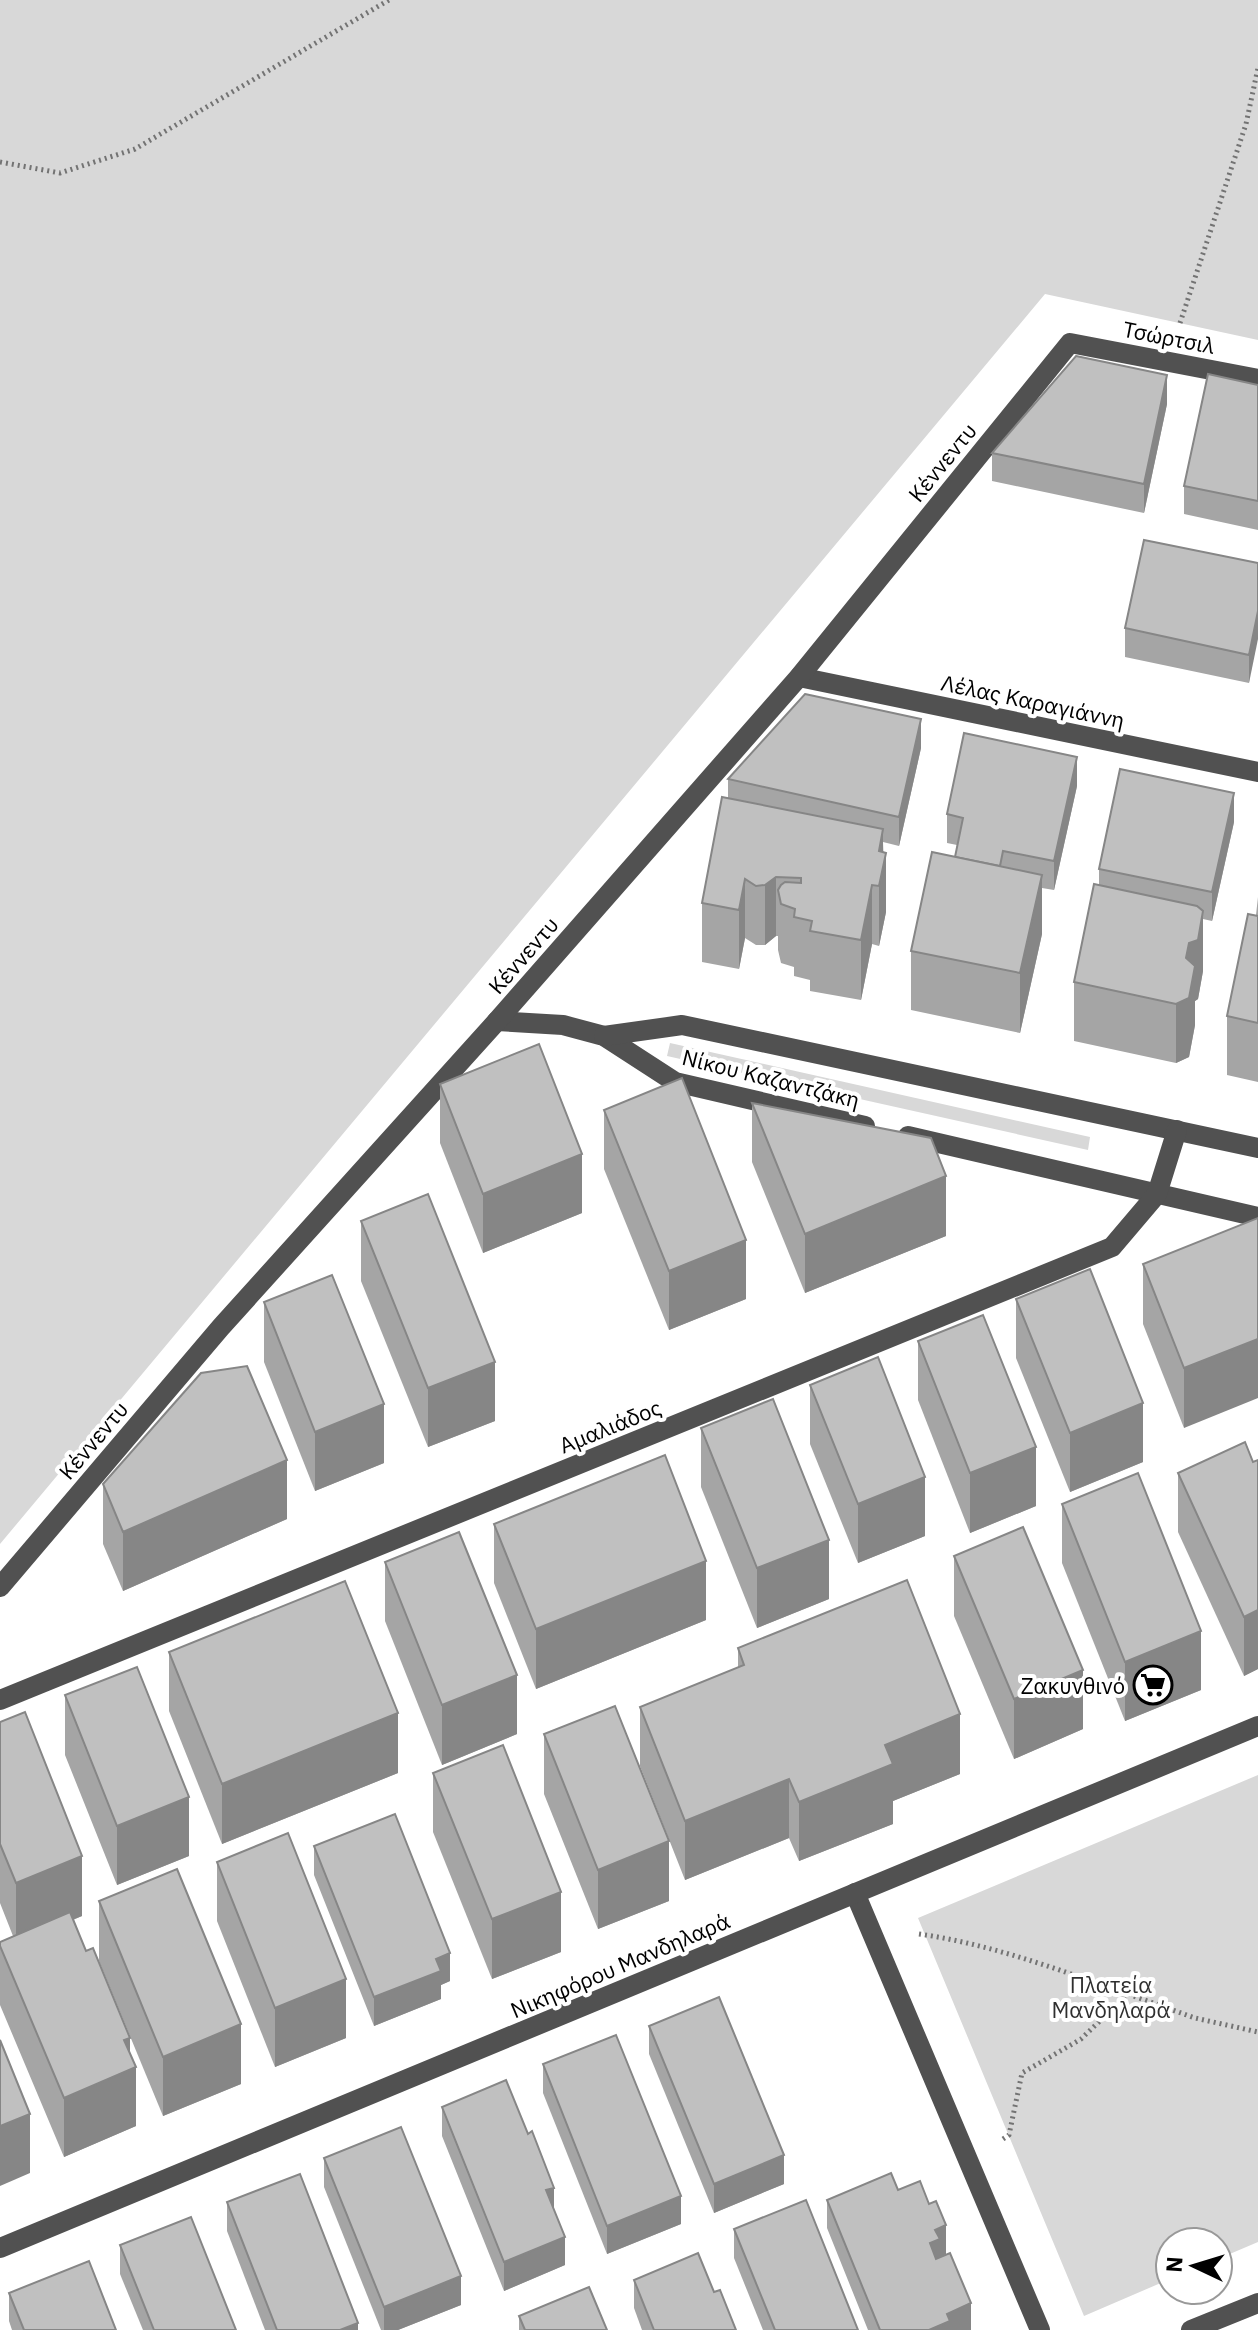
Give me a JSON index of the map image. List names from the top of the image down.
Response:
{
  "streets": {
    "street": [
      "Τσώρτσιλ",
      "Κέννεντυ",
      "Λέλας Καραγιάννη",
      "Νίκου Καζαντζάκη",
      "Αμαλιάδος",
      "Νικηφόρου Μανδηλαρά"
    ]
  },
  "crossings": [
    ["Τσώρτσιλ", "Κέννεντυ"],
    ["Κέννεντυ", "Λέλας Καραγιάννη"],
    ["Νίκου Καζαντζάκη", "Αμαλιάδος"]
  ],
  "parks": ["Πλατεία Μανδηλαρά"],
  "places": {
    "supermarket": ["Ζακυνθινό"]
  },
  "north": "left"
}
